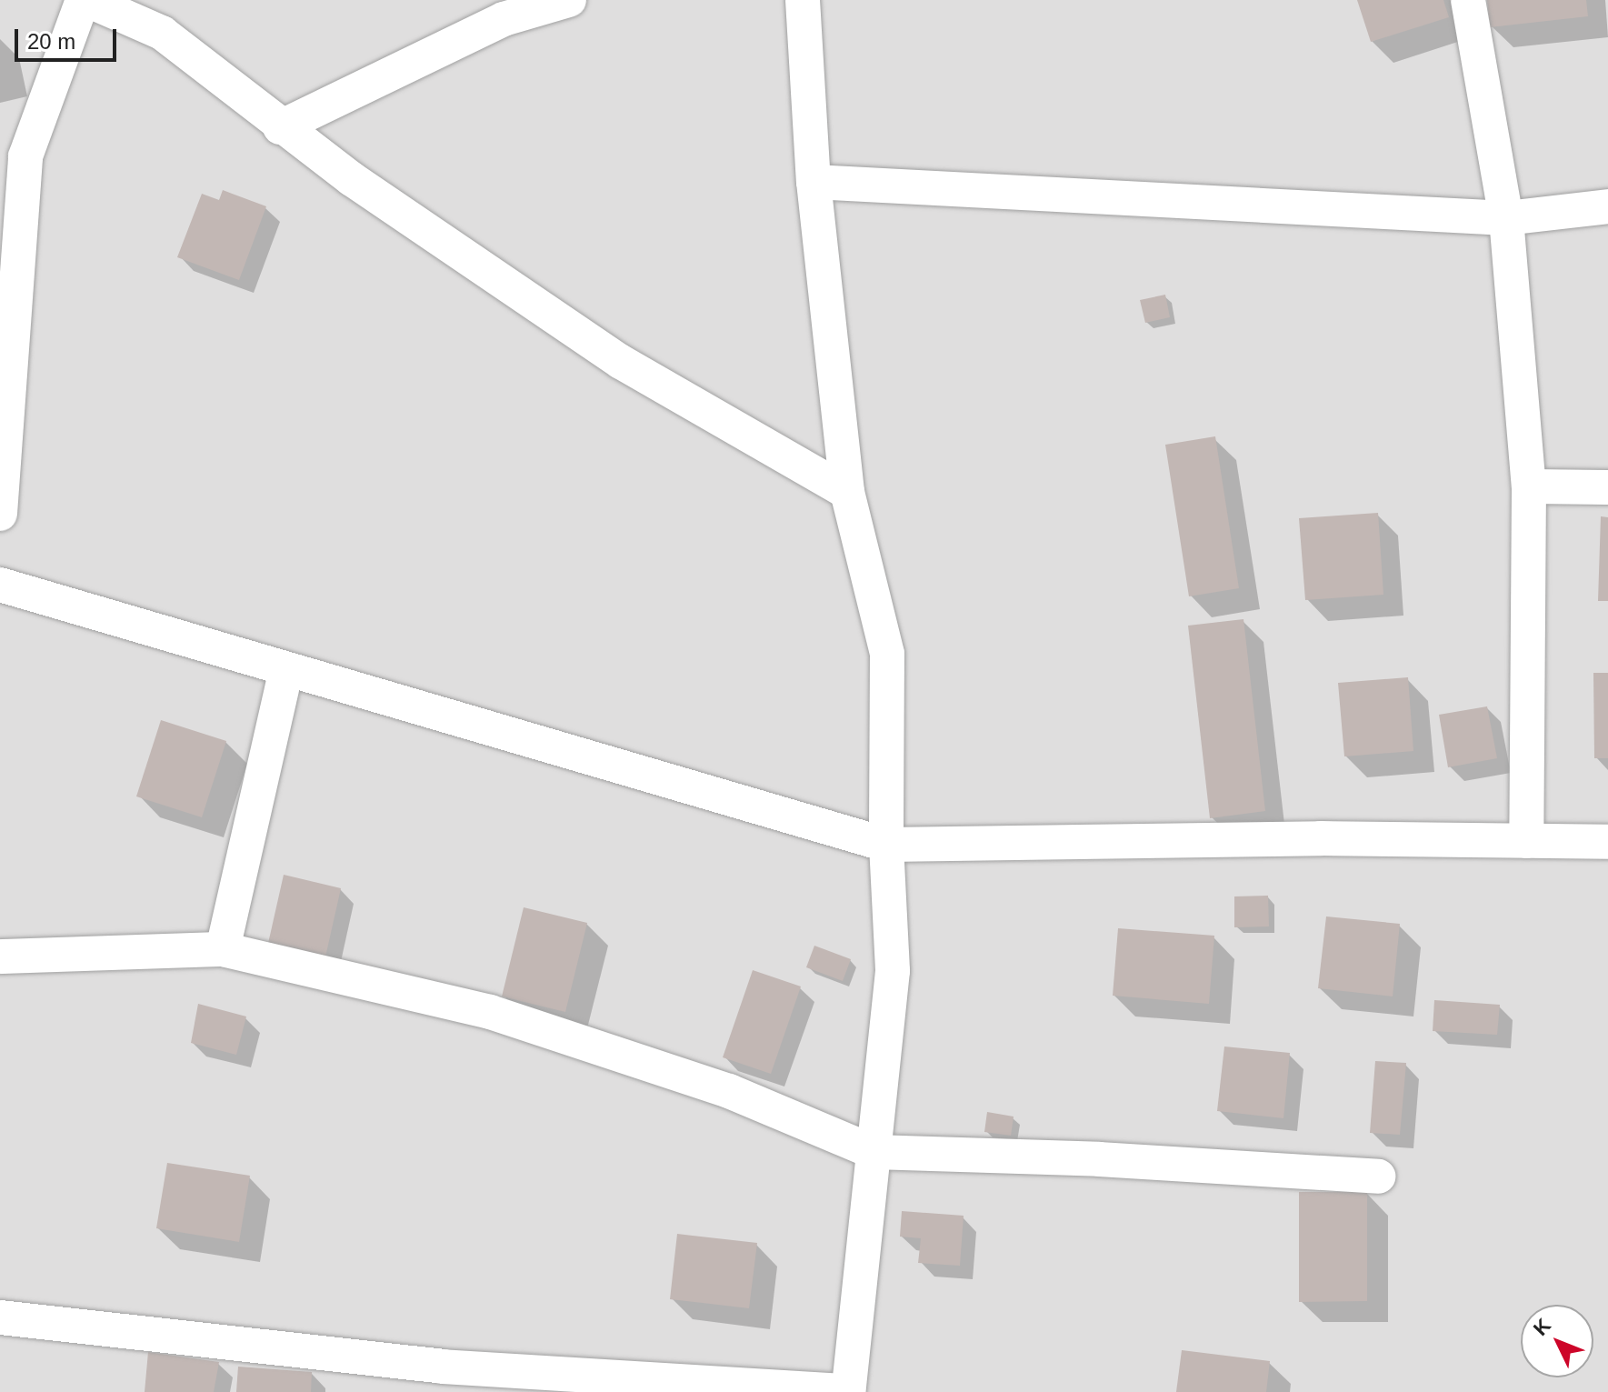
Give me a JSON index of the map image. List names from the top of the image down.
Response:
{
  "scale_bar": "20 m",
  "north": "top left"
}
